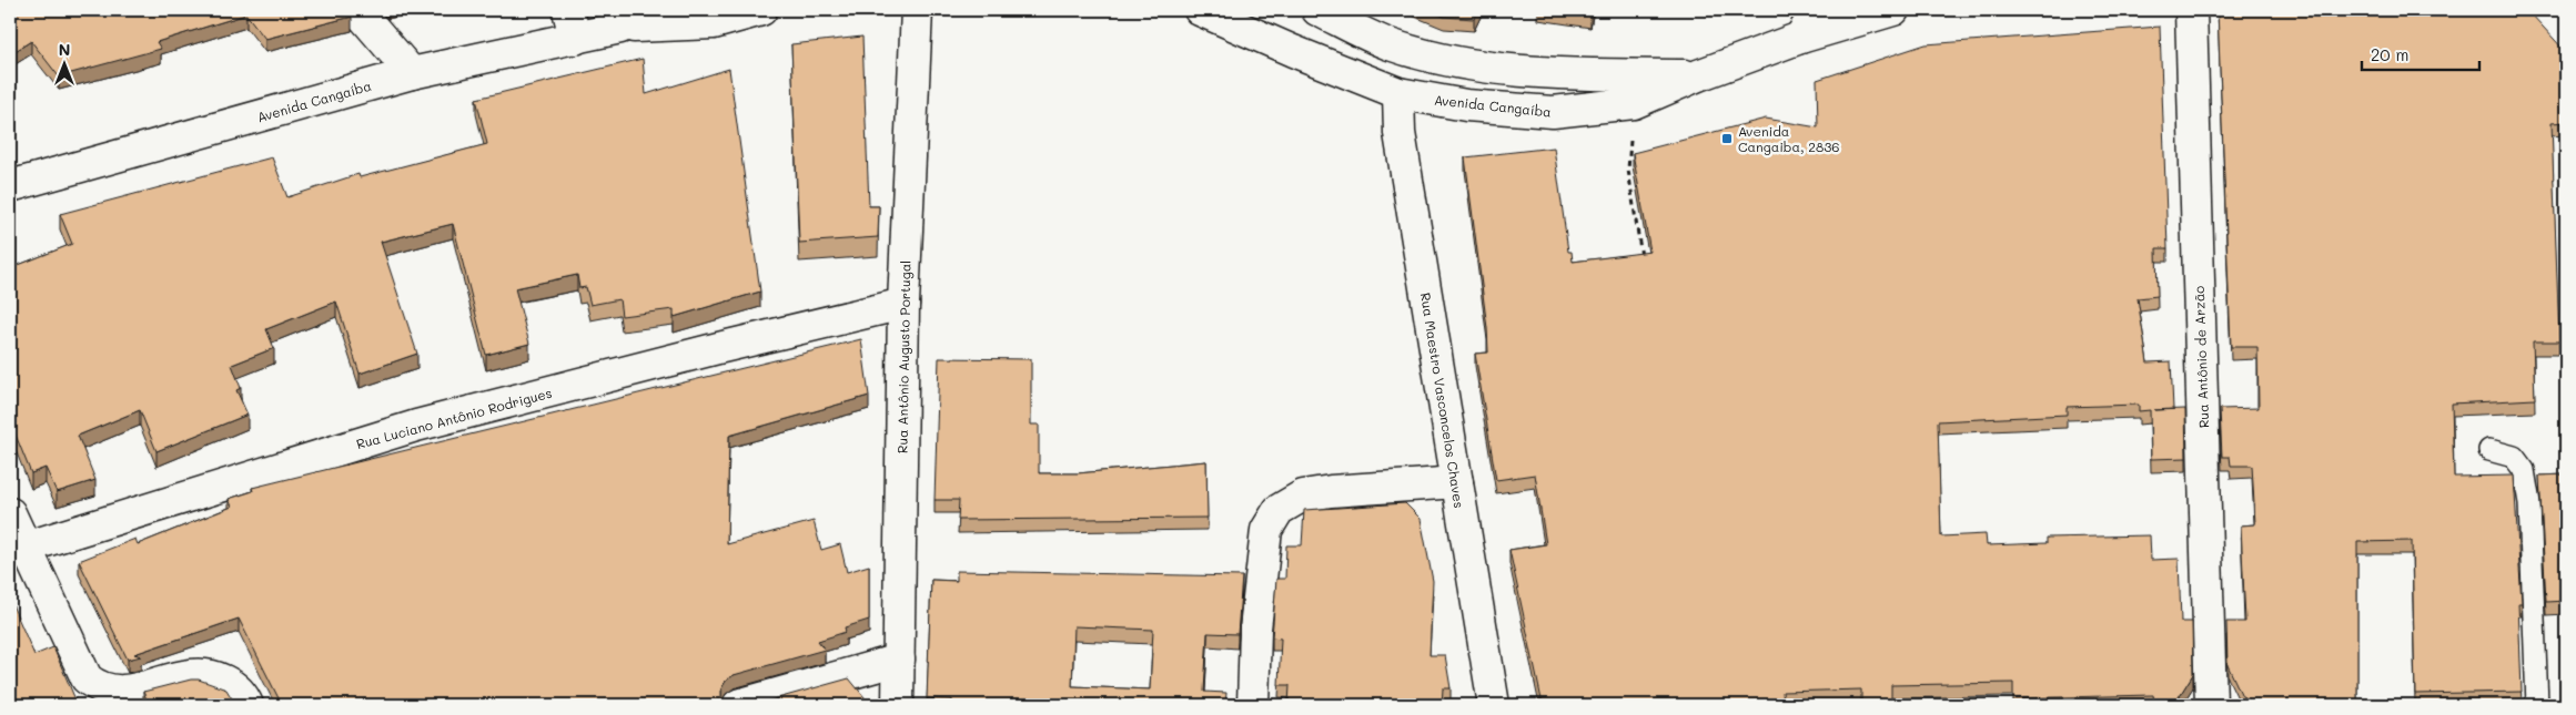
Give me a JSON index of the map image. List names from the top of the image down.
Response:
{
  "streets": {
    "street": [
      "Avenida Cangaíba",
      "Rua Antônio Augusto Portugal",
      "Rua Antônio de Arzão",
      "Rua Maestro Vasconcelos Chaves",
      "Rua Luciano Antônio Rodrigues"
    ]
  },
  "crossings": [
    ["Avenida Cangaíba", "Rua Maestro Vasconcelos Chaves"],
    ["Rua Antônio Augusto Portugal", "Rua Luciano Antônio Rodrigues"]
  ],
  "places": {
    "transit": ["Avenida Cangaiba, 2836"]
  },
  "scale_bar": "20 m",
  "north": "top"
}
